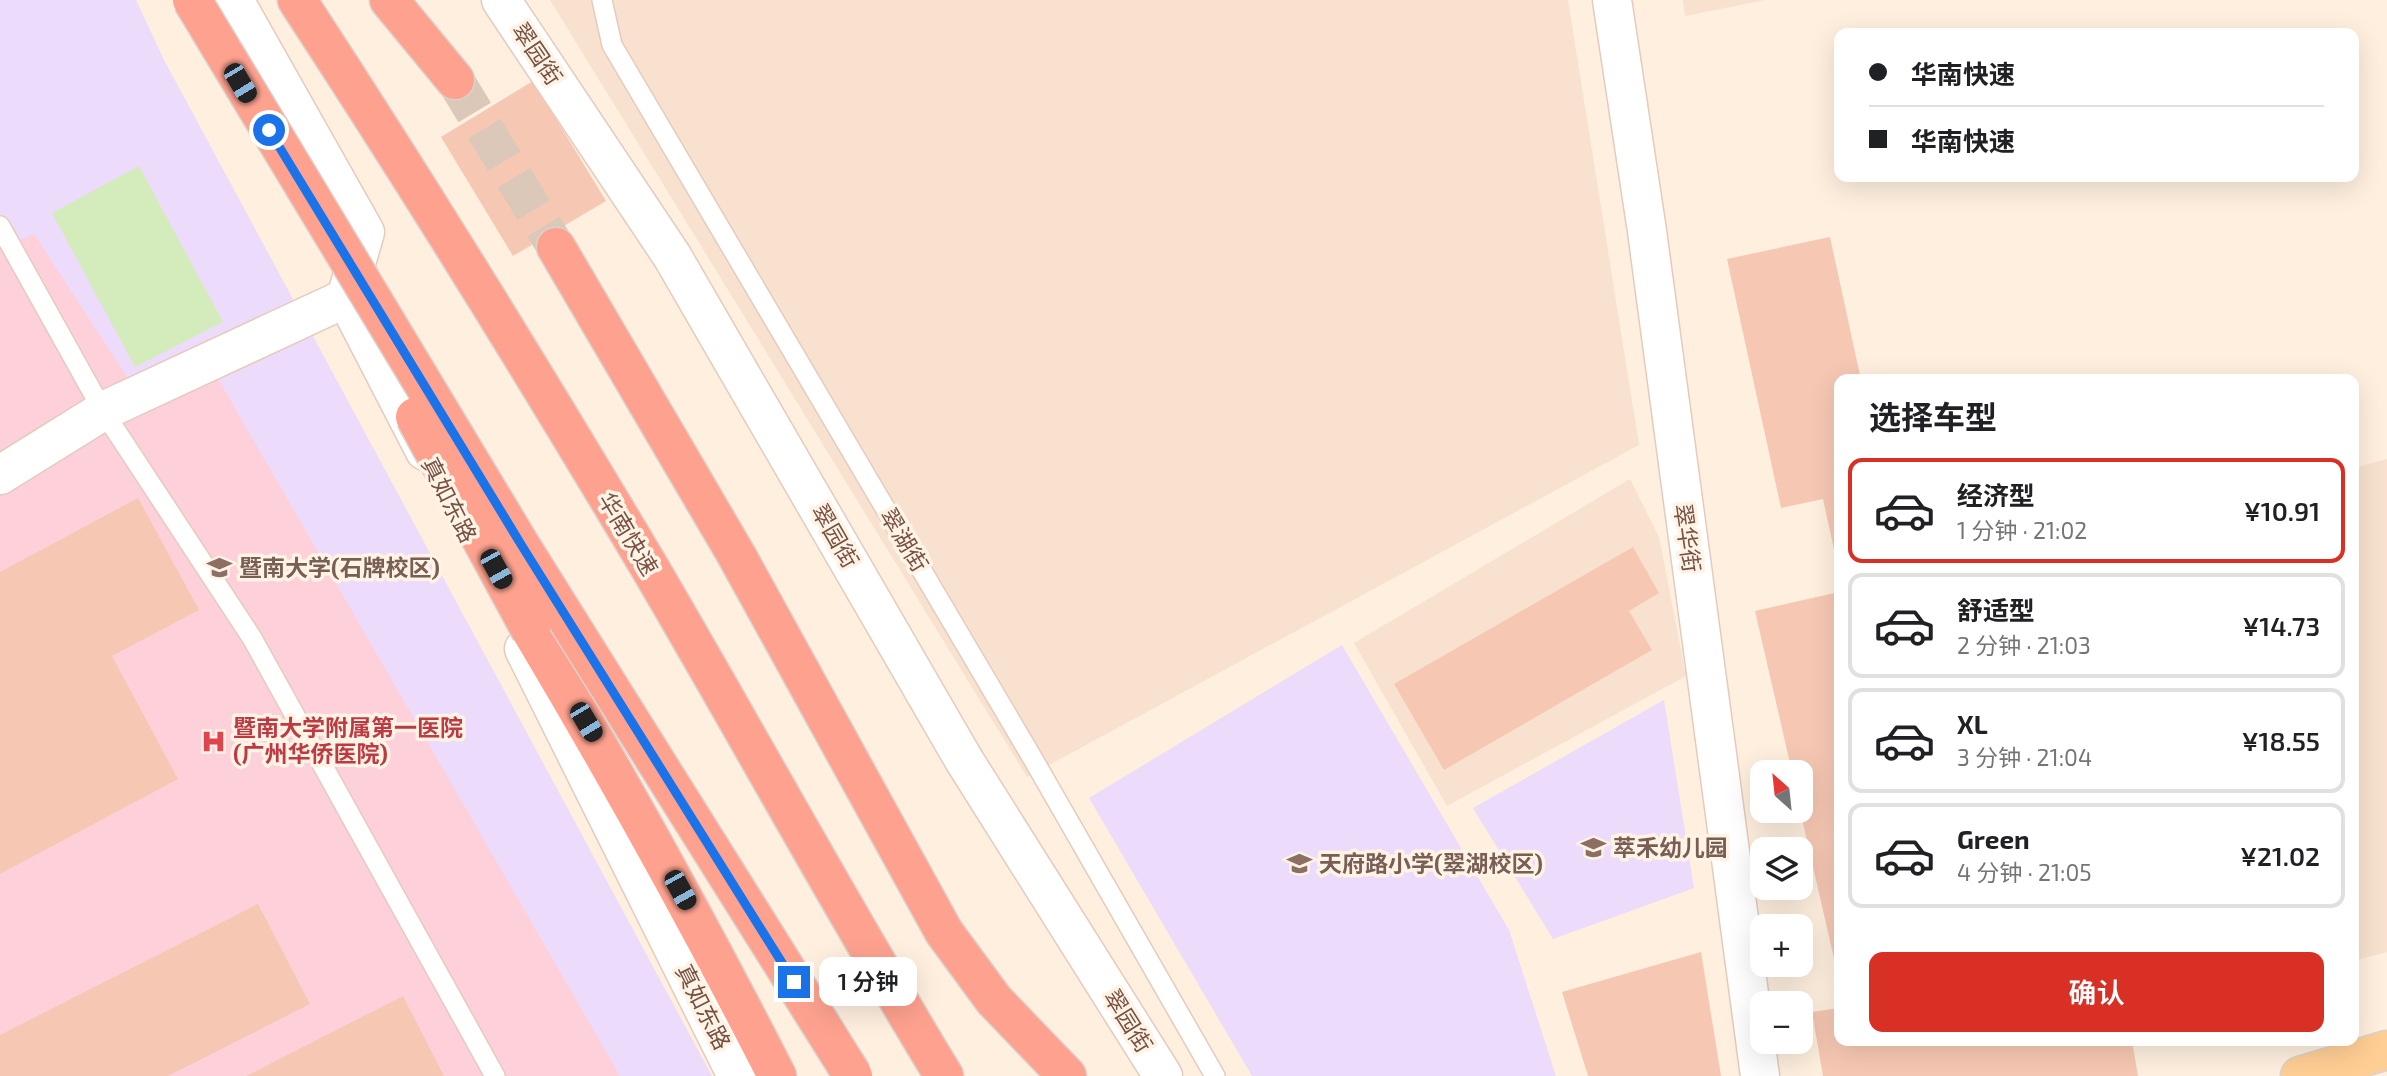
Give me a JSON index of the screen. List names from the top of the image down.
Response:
{
  "streets": {
    "highway": ["华南快速"],
    "street": ["翠园街", "真如东路", "翠华街"],
    "lane": ["翠湖街"]
  },
  "places": {
    "school or university": ["暨南大学(石牌校区)", "萃禾幼儿园", "天府路小学(翠湖校区)"],
    "hospital": ["暨南大学附属第一医院 (广州华侨医院)"]
  },
  "north": "top left",
  "page": {
    "banner": ["华南快速", "华南快速"],
    "heading": "选择车型",
    "list": [
      {
        "name": "经济型",
        "note": "1 分钟 · 21:02",
        "value": "¥10.91"
      },
      {
        "name": "舒适型",
        "note": "2 分钟 · 21:03",
        "value": "¥14.73"
      },
      {
        "name": "XL",
        "note": "3 分钟 · 21:04",
        "value": "¥18.55"
      },
      {
        "name": "Green",
        "note": "4 分钟 · 21:05",
        "value": "¥21.02"
      }
    ],
    "map_buttons": ["+", "−"],
    "buttons": "确认",
    "bubble": "1 分钟"
  }
}
